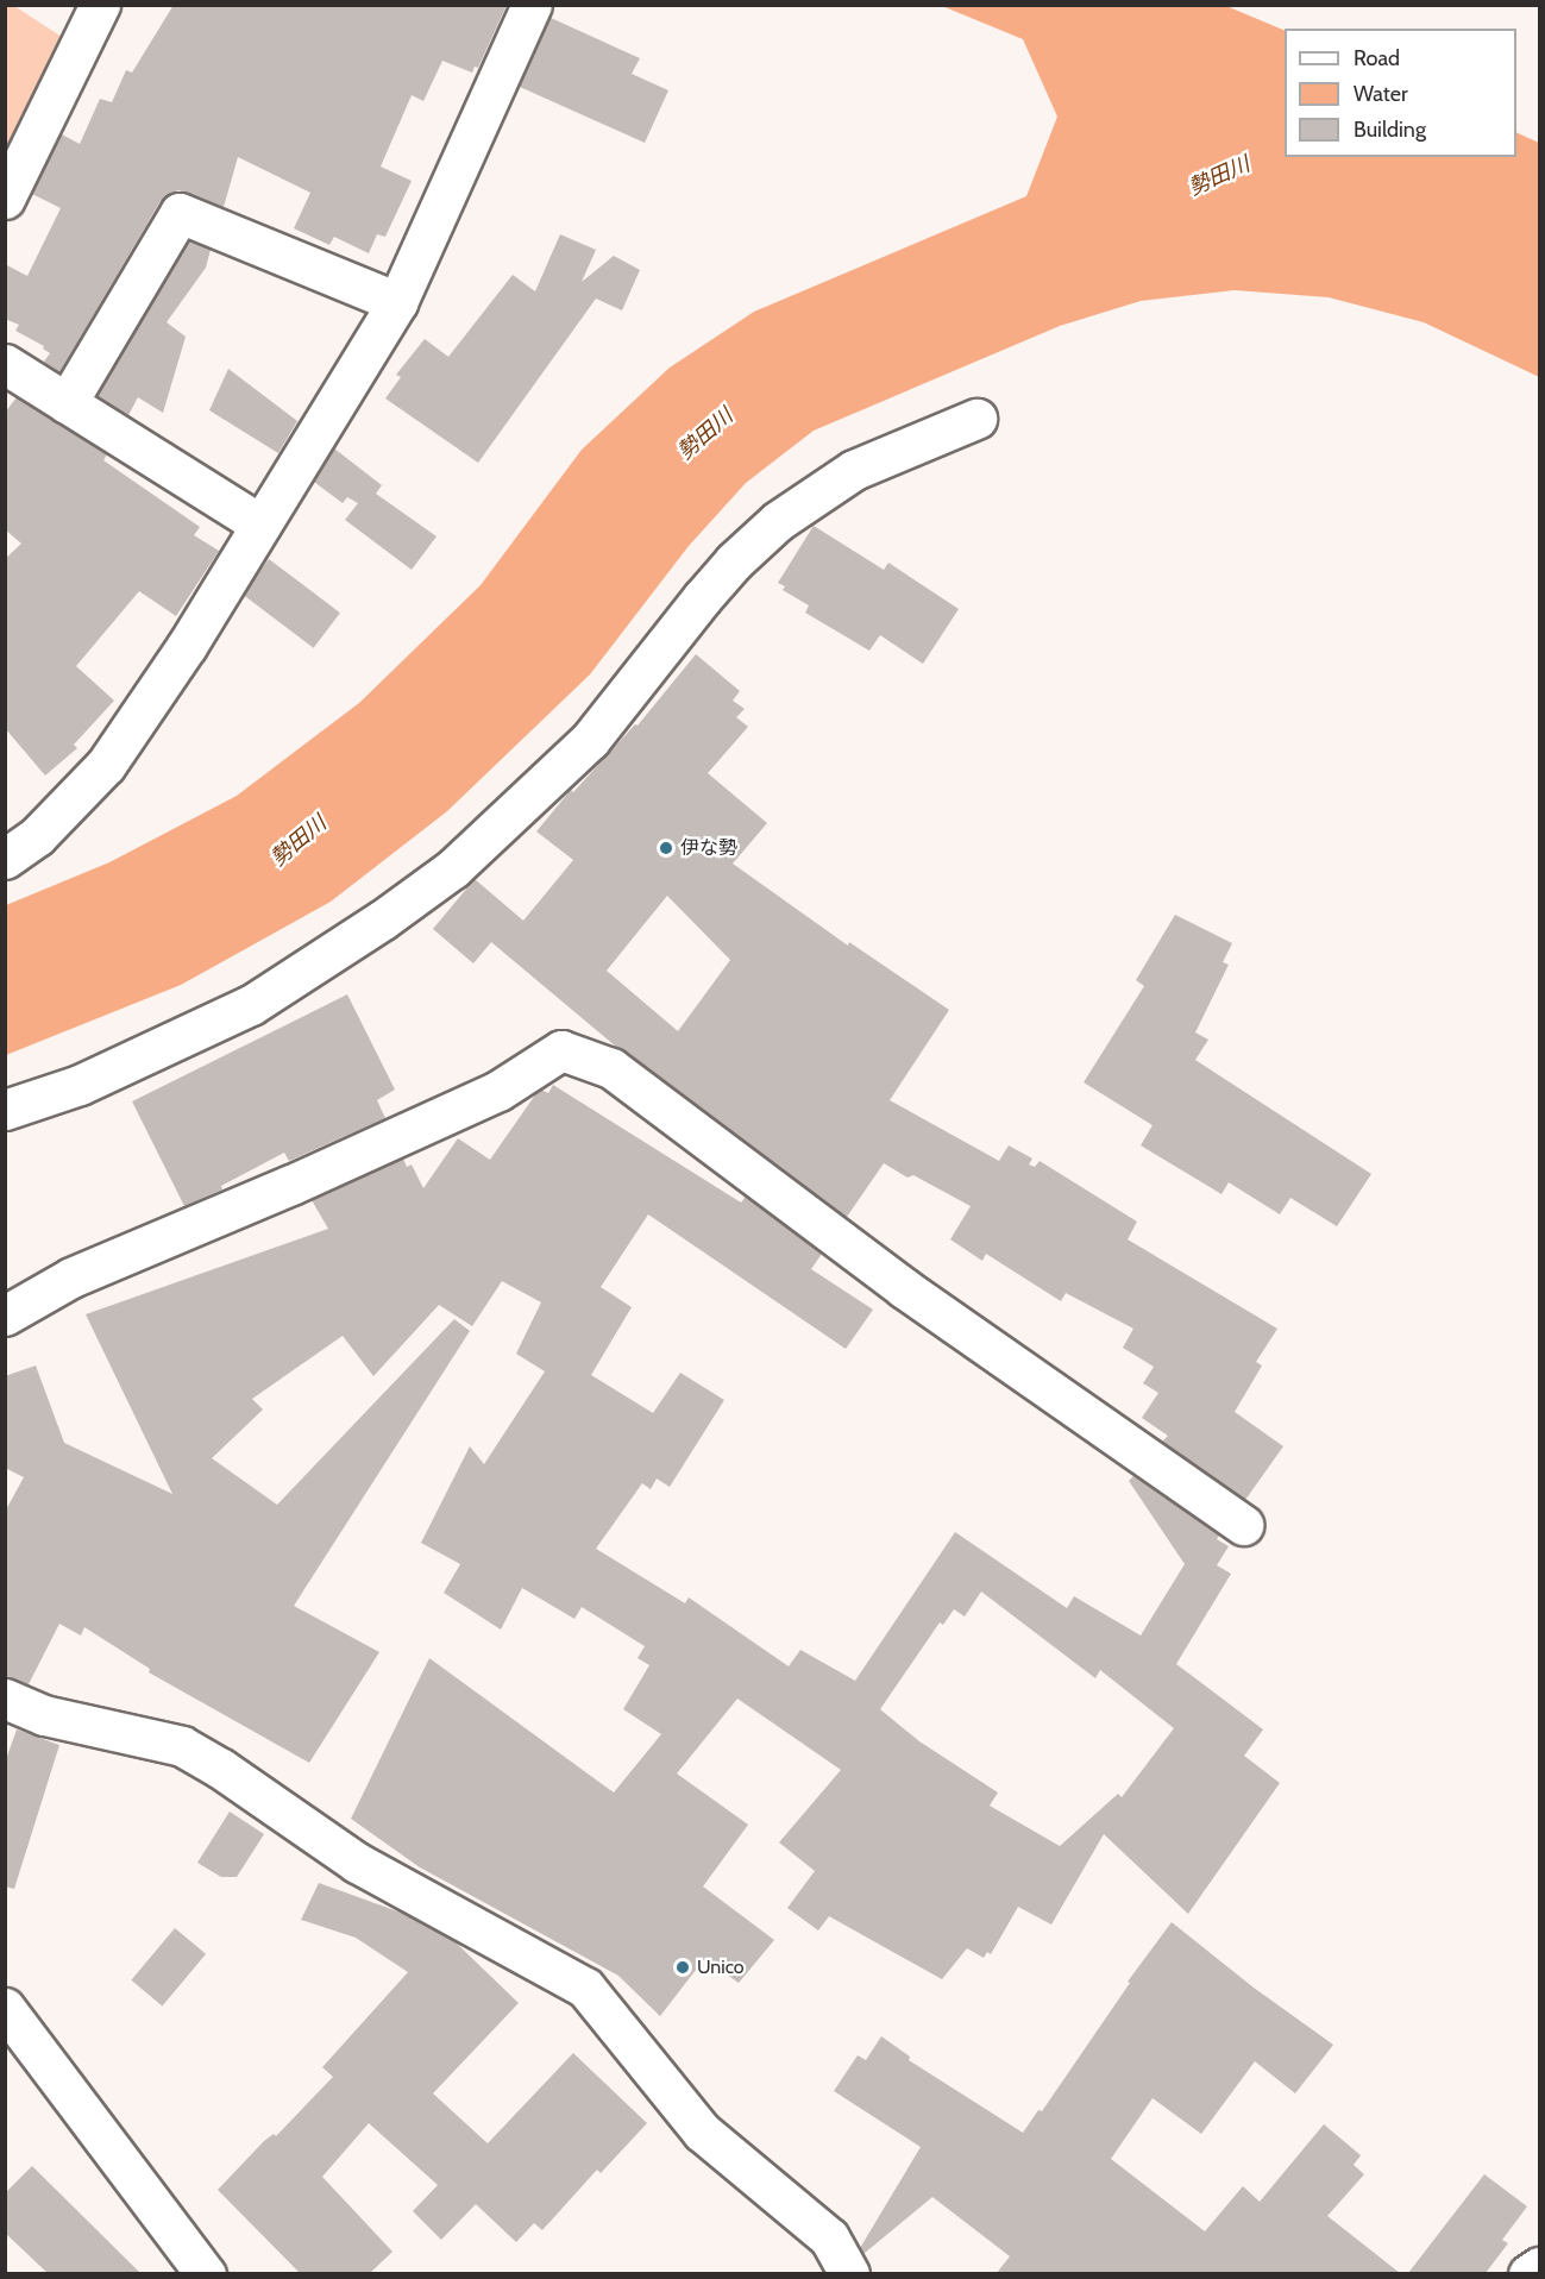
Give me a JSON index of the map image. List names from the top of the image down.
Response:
{
  "water": ["勢田川"],
  "places": ["伊な勢", "Unico"],
  "legend": ["Road", "Water", "Building"]
}
